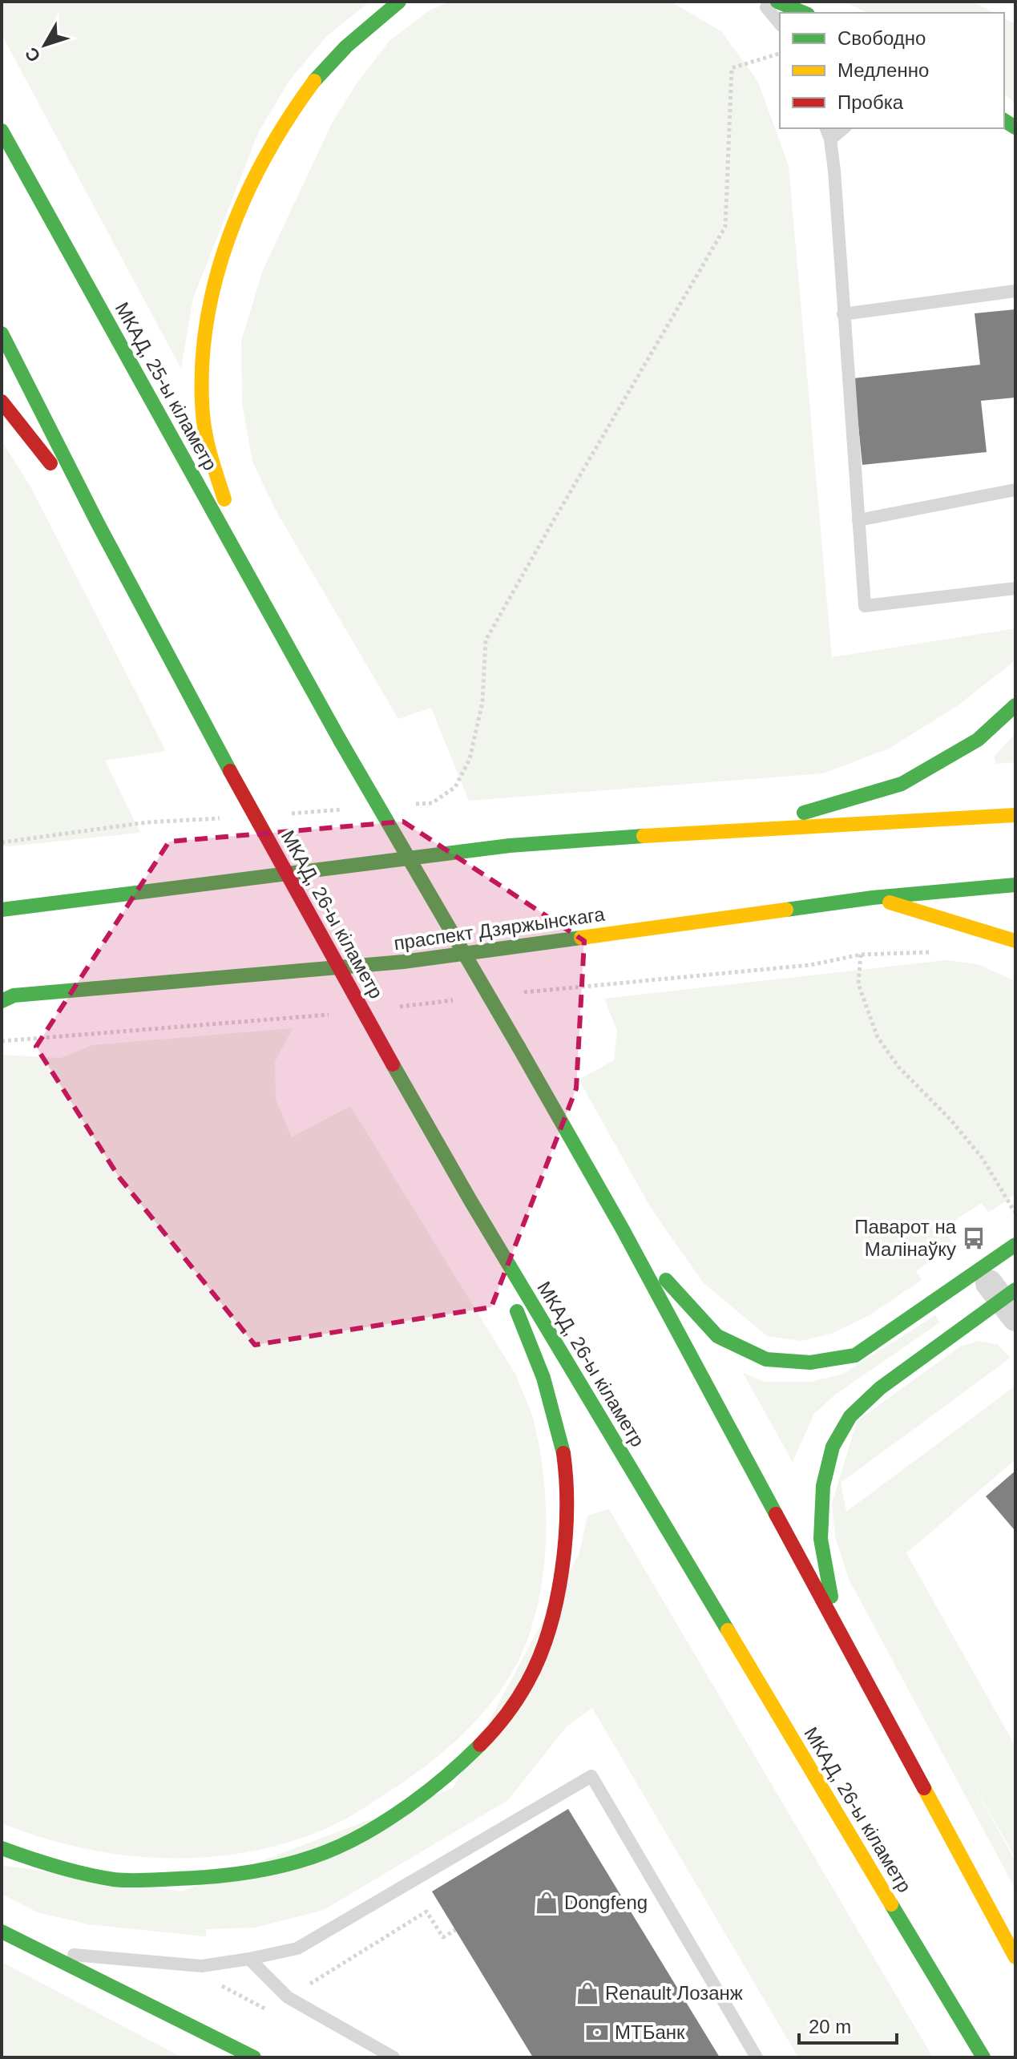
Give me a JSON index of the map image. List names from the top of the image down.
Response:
{
  "streets": {
    "highway": ["МКАД, 25-ы кіламетр", "МКАД, 26-ы кіламетр", "праспект Дзяржынскага"]
  },
  "places": {
    "bus stop": ["Паварот на Малінаўку"],
    "shop": ["Dongfeng", "Renault Лозанж"],
    "bank": ["МТБанк"]
  },
  "legend": ["Свободно", "Медленно", "Пробка"],
  "scale_bar": "20 m",
  "north": "bottom left"
}
